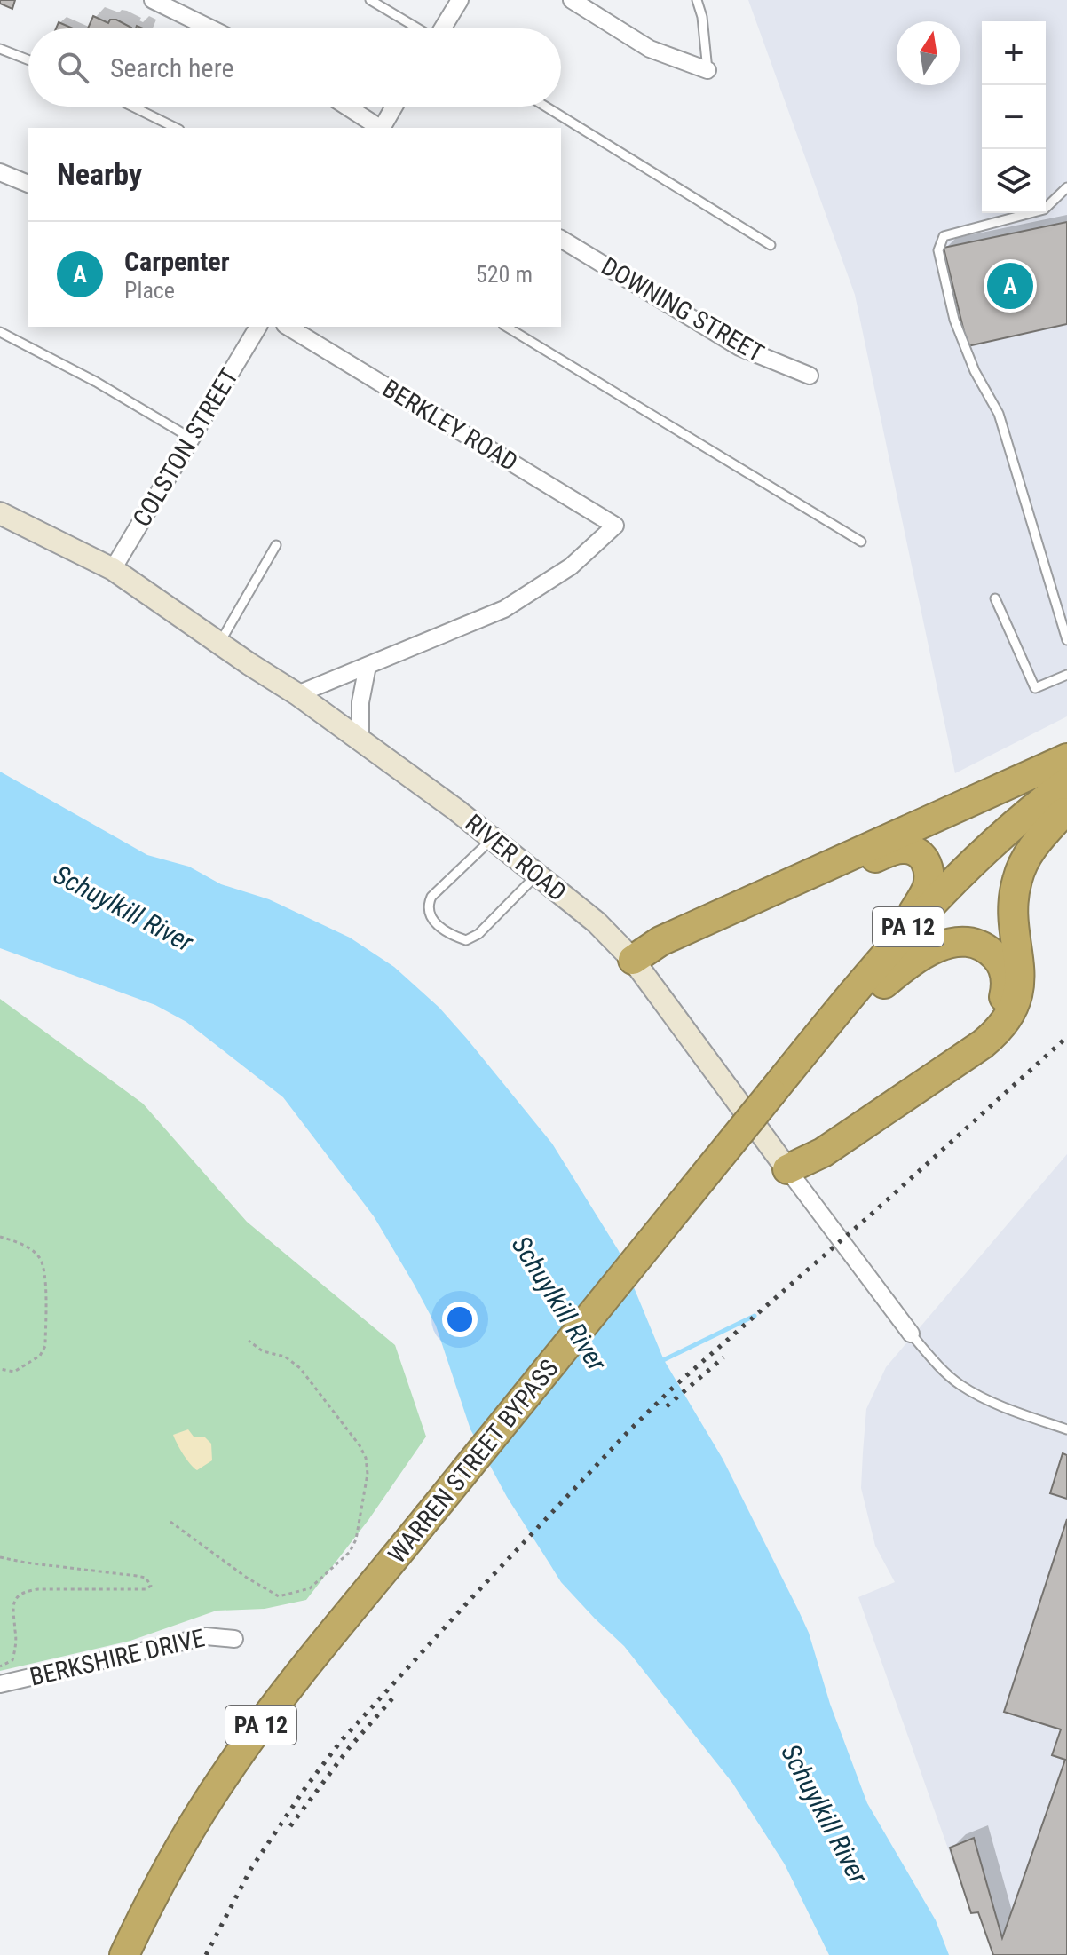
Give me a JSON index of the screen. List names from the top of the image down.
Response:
{
  "streets": {
    "highway": ["PA 12", "WARREN STREET BYPASS"],
    "street": [
      "DOWNING STREET",
      "BERKLEY ROAD",
      "COLSTON STREET",
      "RIVER ROAD",
      "BERKSHIRE DRIVE"
    ]
  },
  "crossings": [
    ["COLSTON STREET", "RIVER ROAD"]
  ],
  "water": ["Schuylkill River"],
  "north": "top",
  "page": {
    "map_buttons": ["+", "−"],
    "search": "Search here",
    "heading": "Nearby",
    "list": [
      {
        "mark": "A",
        "name": "Carpenter",
        "note": "Place",
        "value": "520 m"
      }
    ],
    "pins": "A"
  }
}
